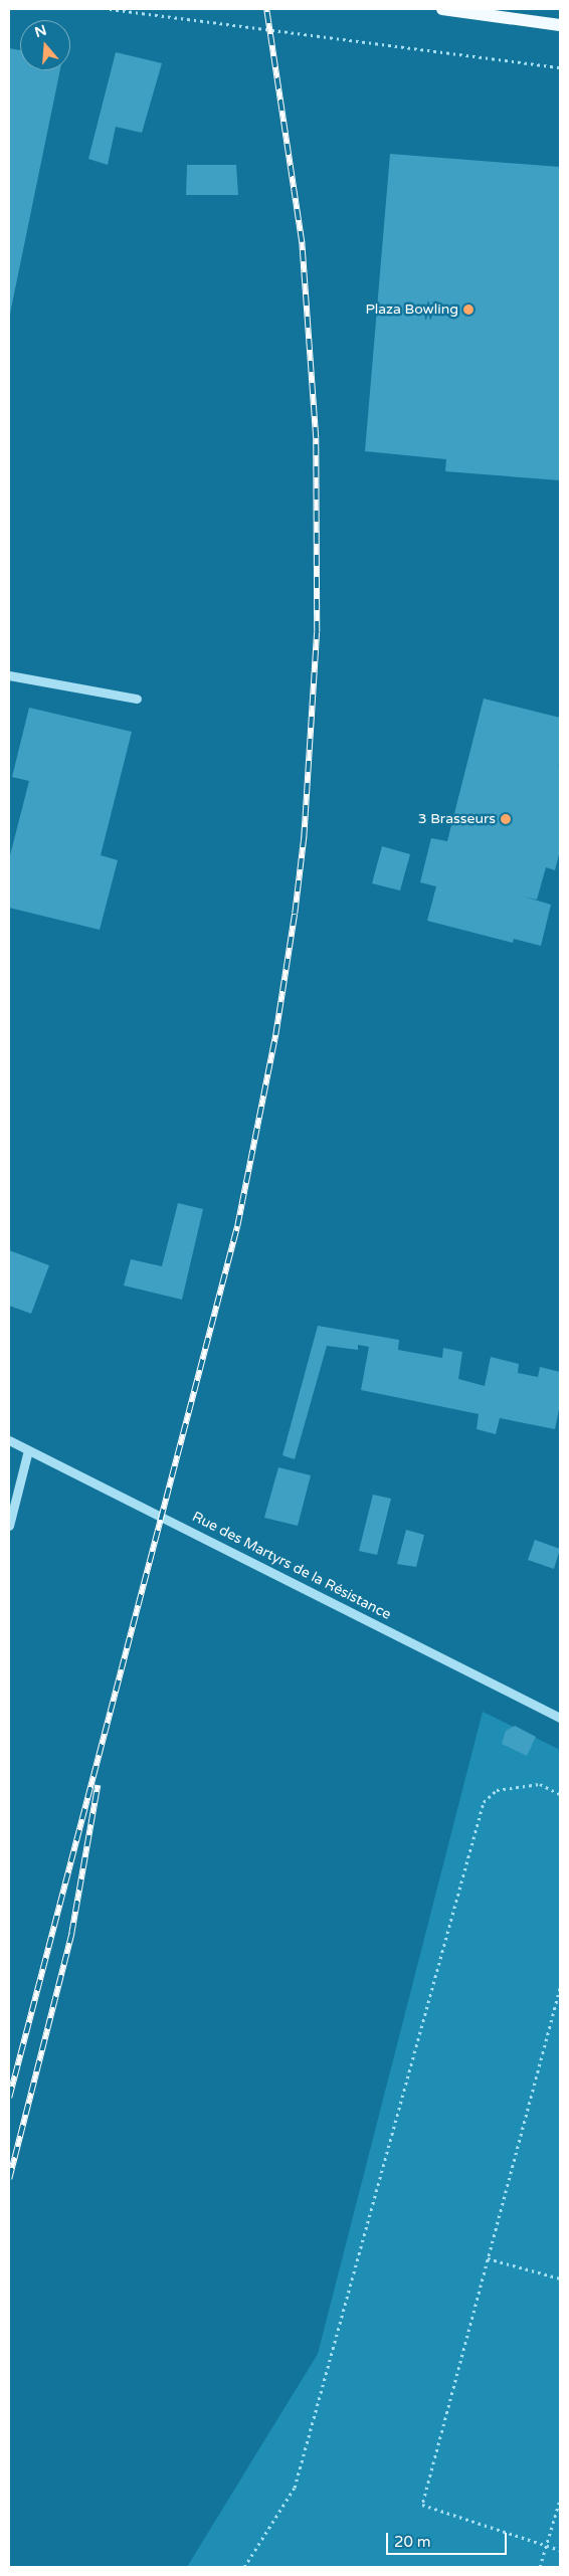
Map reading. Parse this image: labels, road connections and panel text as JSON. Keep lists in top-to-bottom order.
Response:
{
  "streets": {
    "street": ["Rue des Martyrs de la Résistance"]
  },
  "places": ["Plaza Bowling", "3 Brasseurs"],
  "scale_bar": "20 m",
  "north": "top"
}
